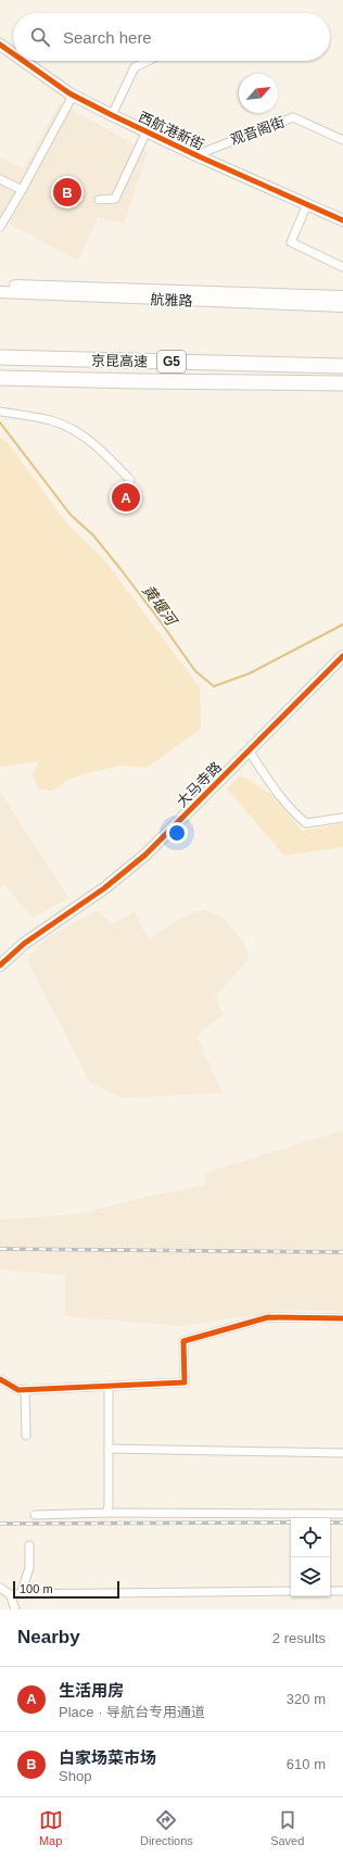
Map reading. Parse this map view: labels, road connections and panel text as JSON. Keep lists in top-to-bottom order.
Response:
{
  "streets": {
    "highway": ["京昆高速", "G5"],
    "street": [
      "西航港新街",
      "观音阁街",
      "航雅路",
      "大马寺路"
    ]
  },
  "crossings": [
    ["西航港新街", "观音阁街"]
  ],
  "water": ["黄堰河"],
  "scale_bar": "100 m",
  "north": "top right",
  "page": {
    "search": "Search here",
    "pins": ["B", "A"],
    "scale": "100 m",
    "heading": ["Nearby", "2 results"],
    "list": [
      {
        "mark": "A",
        "name": "生活用房",
        "note": "Place · 导航台专用通道",
        "value": "320 m"
      },
      {
        "mark": "B",
        "name": "白家场菜市场",
        "note": "Shop",
        "value": "610 m"
      }
    ],
    "nav": ["Map", "Directions", "Saved"]
  }
}
